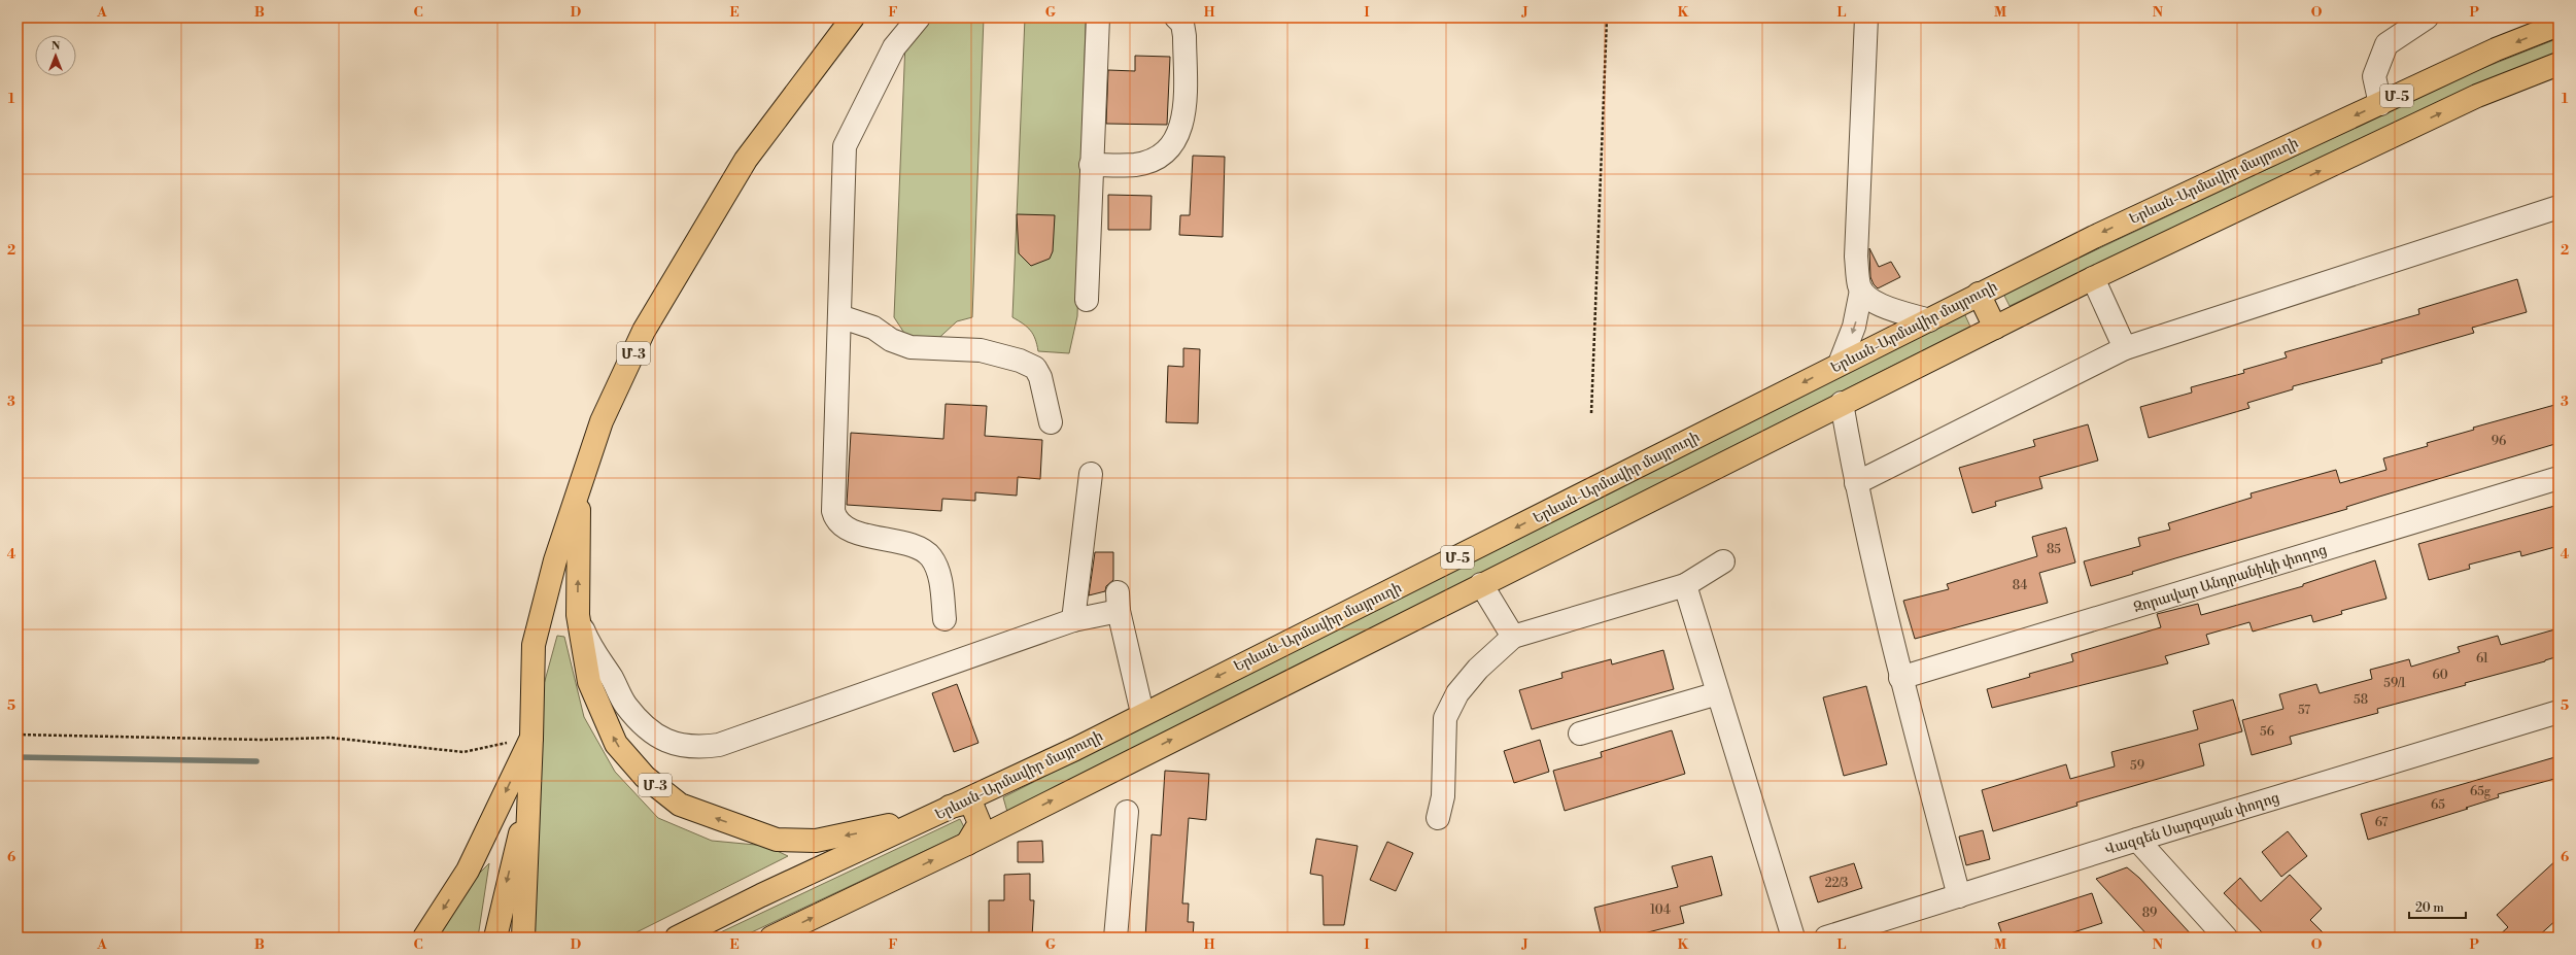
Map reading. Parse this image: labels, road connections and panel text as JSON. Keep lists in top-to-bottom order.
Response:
{
  "streets": {
    "main road": ["Մ-5", "Երևան-Արմավիր մայրուղի", "Մ-3"],
    "street": ["Զորավար Անդրանիկի փողոց", "Վազգեն Սարգսյան փողոց"]
  },
  "crossings": [
    ["Երևան-Արմավիր մայրուղի", "Մ-3"]
  ],
  "house_numbers": [
    "96",
    "85",
    "84",
    "61",
    "60",
    "59/1",
    "58",
    "57",
    "56",
    "59",
    "65g",
    "65",
    "67",
    "22/3",
    "104",
    "89"
  ],
  "scale_bar": "20 m",
  "north": "top",
  "grid": {
    "columns": [
      "A",
      "B",
      "C",
      "D",
      "E",
      "F",
      "G",
      "H",
      "I",
      "J",
      "K",
      "L",
      "M",
      "N",
      "O",
      "P"
    ],
    "rows": [
      "1",
      "2",
      "3",
      "4",
      "5",
      "6"
    ]
  }
}
